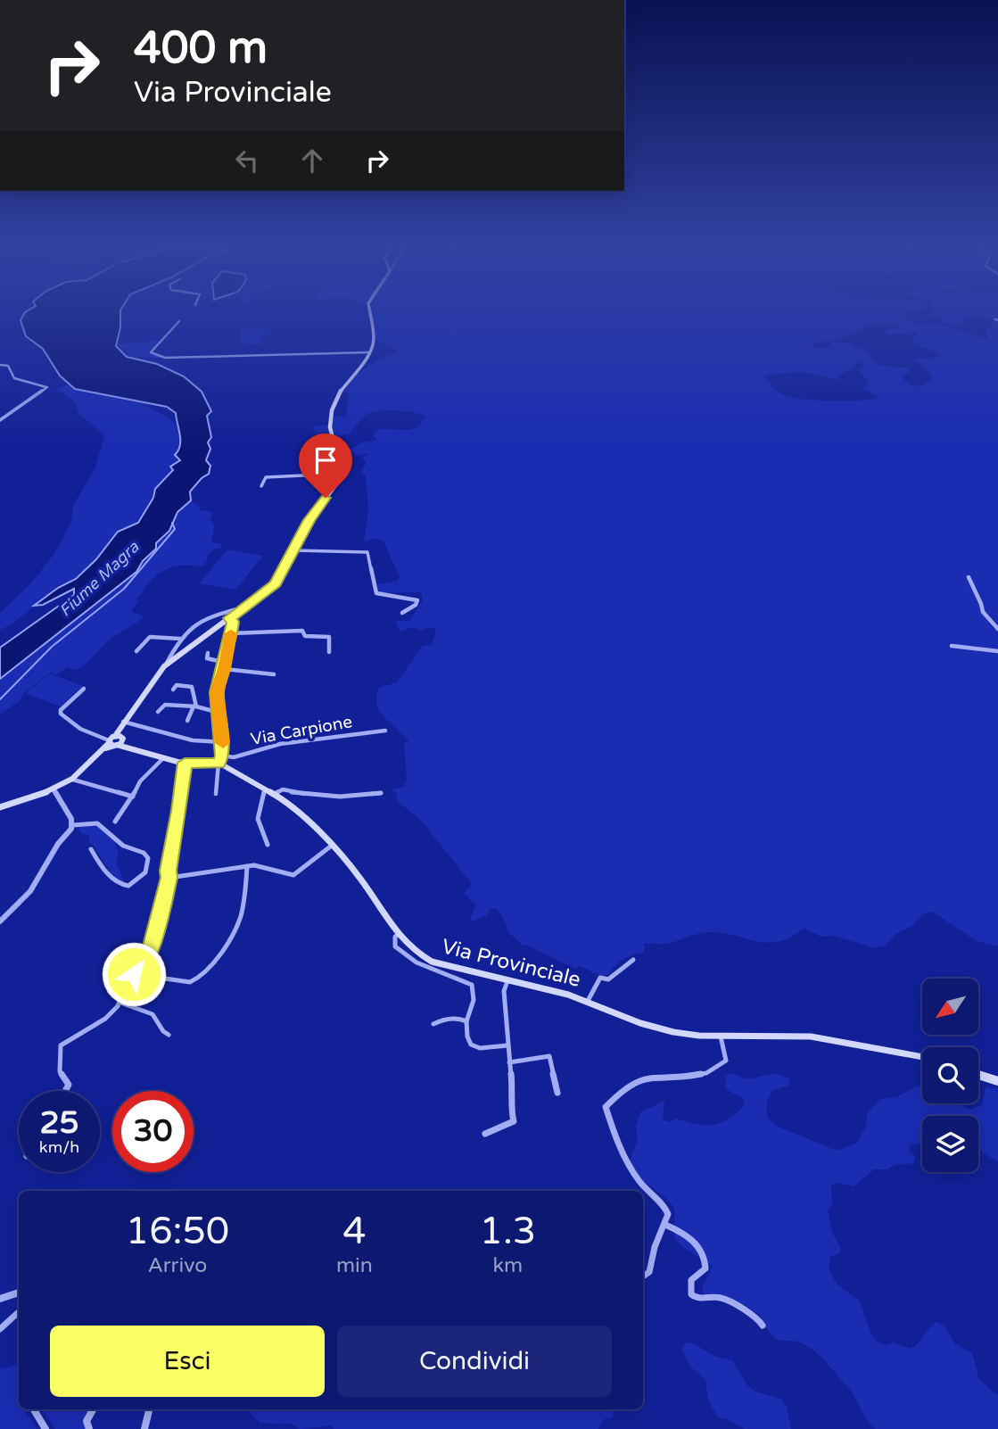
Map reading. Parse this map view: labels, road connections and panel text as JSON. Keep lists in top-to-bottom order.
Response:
{
  "streets": {
    "main road": ["Via Provinciale"],
    "street": ["Via Carpione"]
  },
  "water": ["Fiume Magra"],
  "north": "bottom left",
  "page": {
    "turn": ["400 m", "Via Provinciale"],
    "speed": "25 km/h",
    "limit": "30",
    "eta": [
      "16:50",
      "Arrivo",
      "4",
      "min",
      "1.3",
      "km"
    ],
    "buttons": ["Esci", "Condividi"]
  }
}
